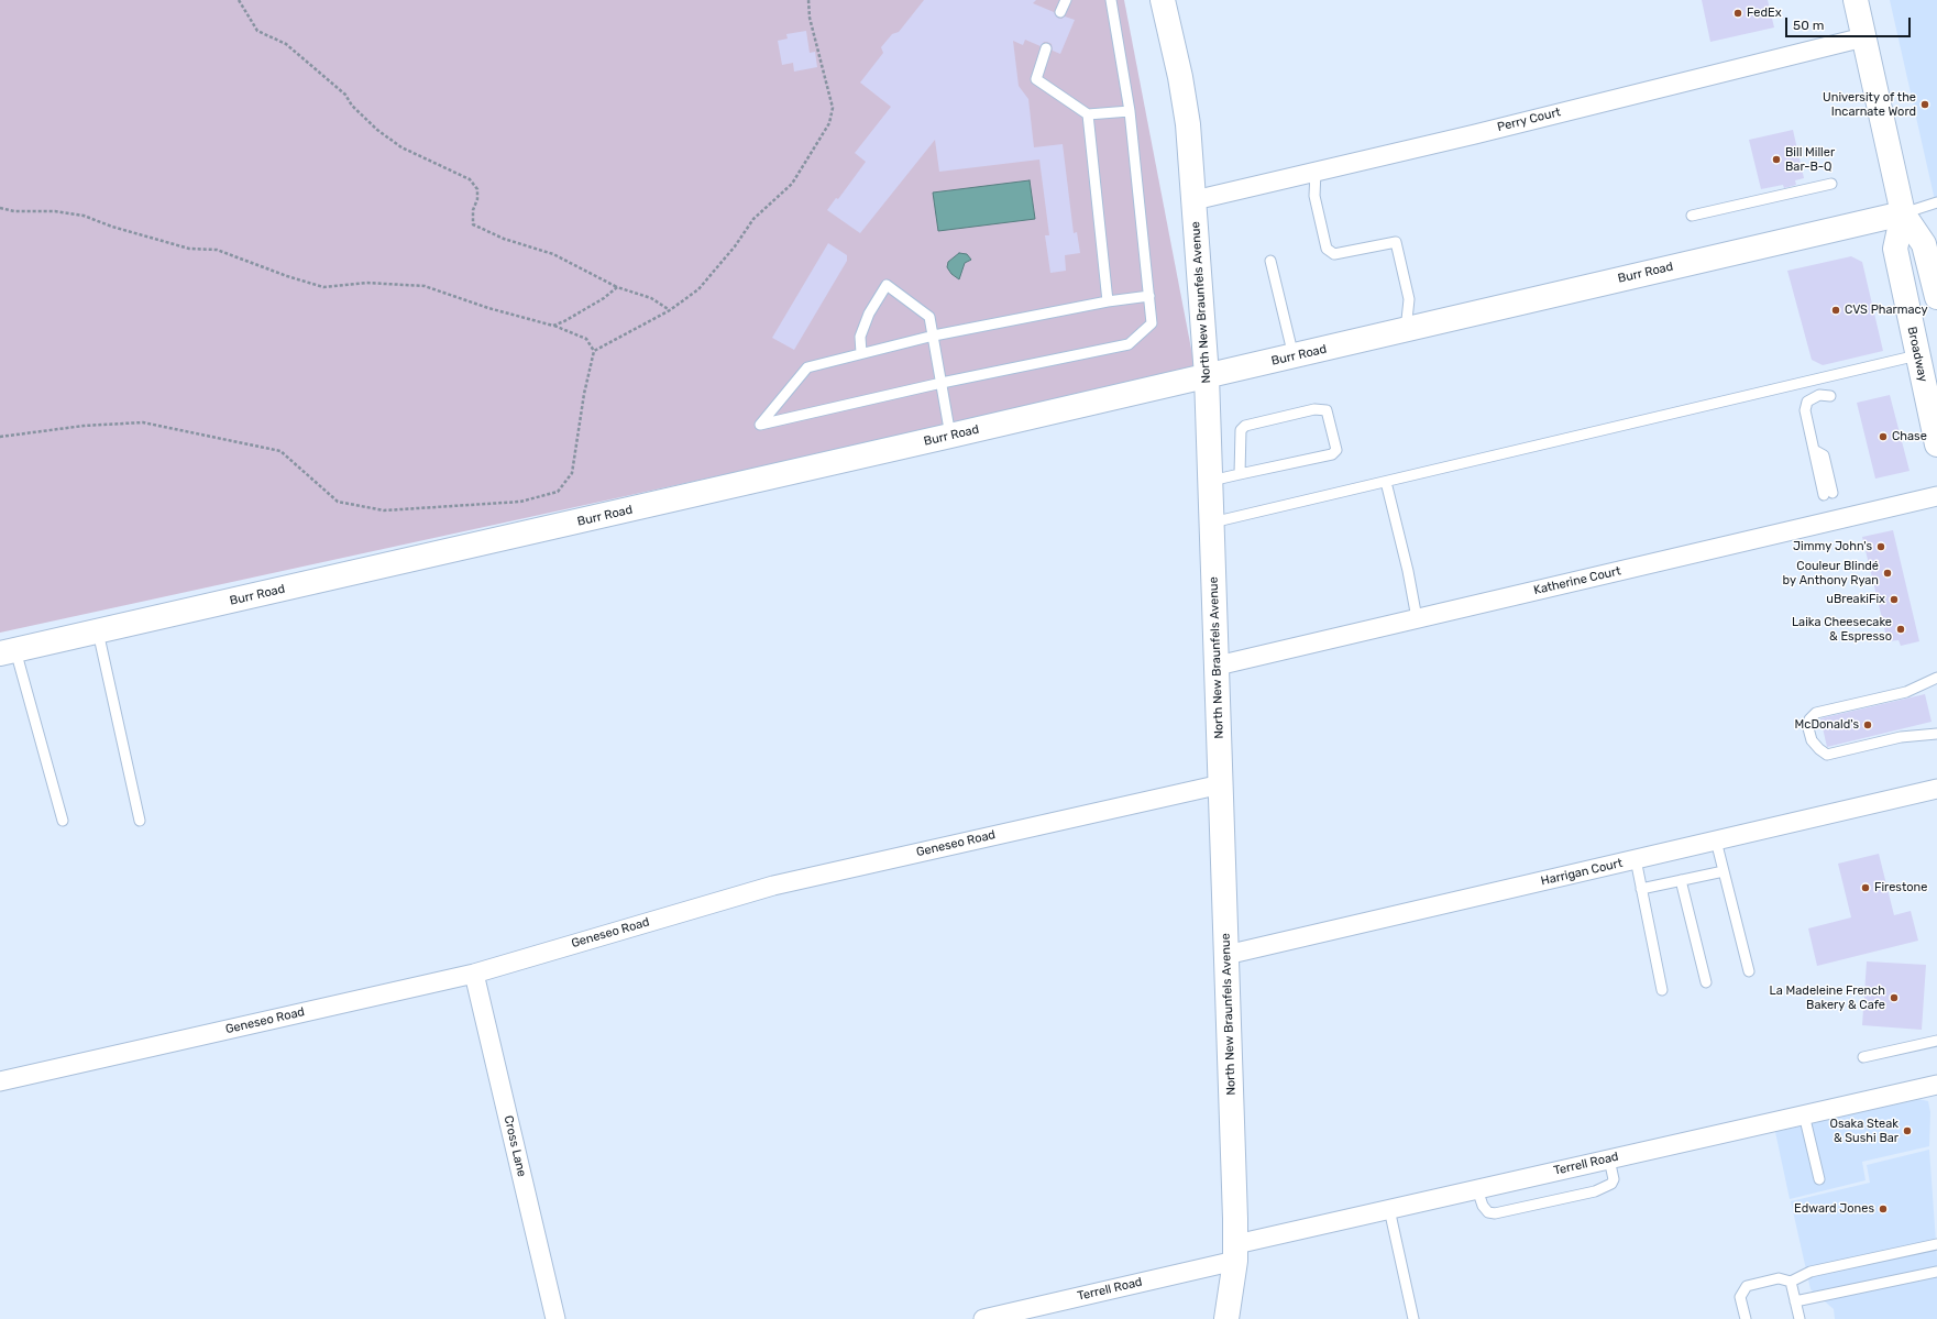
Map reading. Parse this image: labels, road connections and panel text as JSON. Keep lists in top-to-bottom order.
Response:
{
  "streets": {
    "street": [
      "Perry Court",
      "Burr Road",
      "North New Braunfels Avenue",
      "Broadway",
      "Katherine Court",
      "Geneseo Road",
      "Harrigan Court",
      "Cross Lane",
      "Terrell Road"
    ]
  },
  "crossings": [
    ["Perry Court", "North New Braunfels Avenue"],
    ["Perry Court", "Broadway"],
    ["Burr Road", "North New Braunfels Avenue"],
    ["Burr Road", "Broadway"],
    ["North New Braunfels Avenue", "Katherine Court"],
    ["North New Braunfels Avenue", "Geneseo Road"],
    ["North New Braunfels Avenue", "Harrigan Court"],
    ["North New Braunfels Avenue", "Terrell Road"],
    ["Geneseo Road", "Cross Lane"]
  ],
  "places": [
    "FedEx",
    "University of the Incarnate Word",
    "Bill Miller Bar-B-Q",
    "CVS Pharmacy",
    "Chase",
    "Jimmy John's",
    "Couleur Blindé by Anthony Ryan",
    "uBreakiFix",
    "Laika Cheesecake & Espresso",
    "McDonald's",
    "Firestone",
    "La Madeleine French Bakery & Cafe",
    "Osaka Steak & Sushi Bar",
    "Edward Jones"
  ],
  "scale_bar": "50 m"
}
